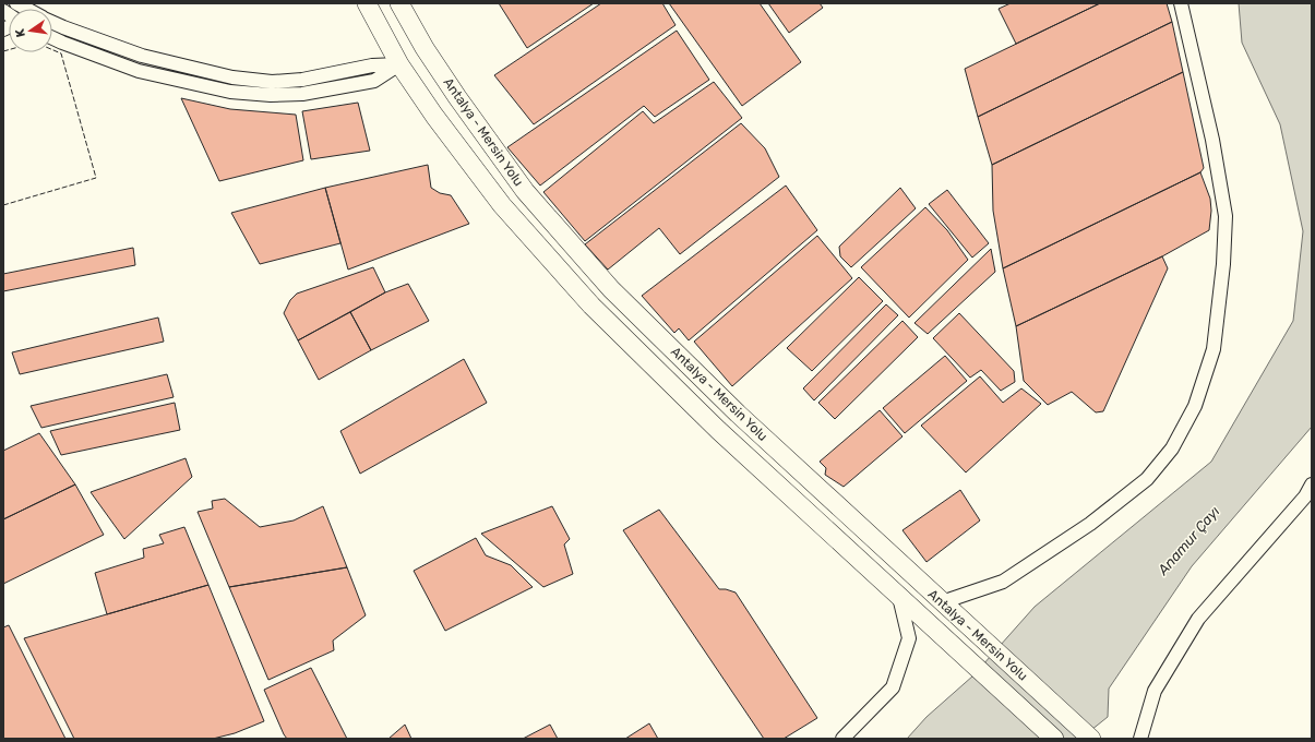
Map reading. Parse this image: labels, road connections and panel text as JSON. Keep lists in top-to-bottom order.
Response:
{
  "streets": {
    "highway": ["Antalya - Mersin Yolu"]
  },
  "water": ["Anamur Çayı"],
  "north": "left"
}
